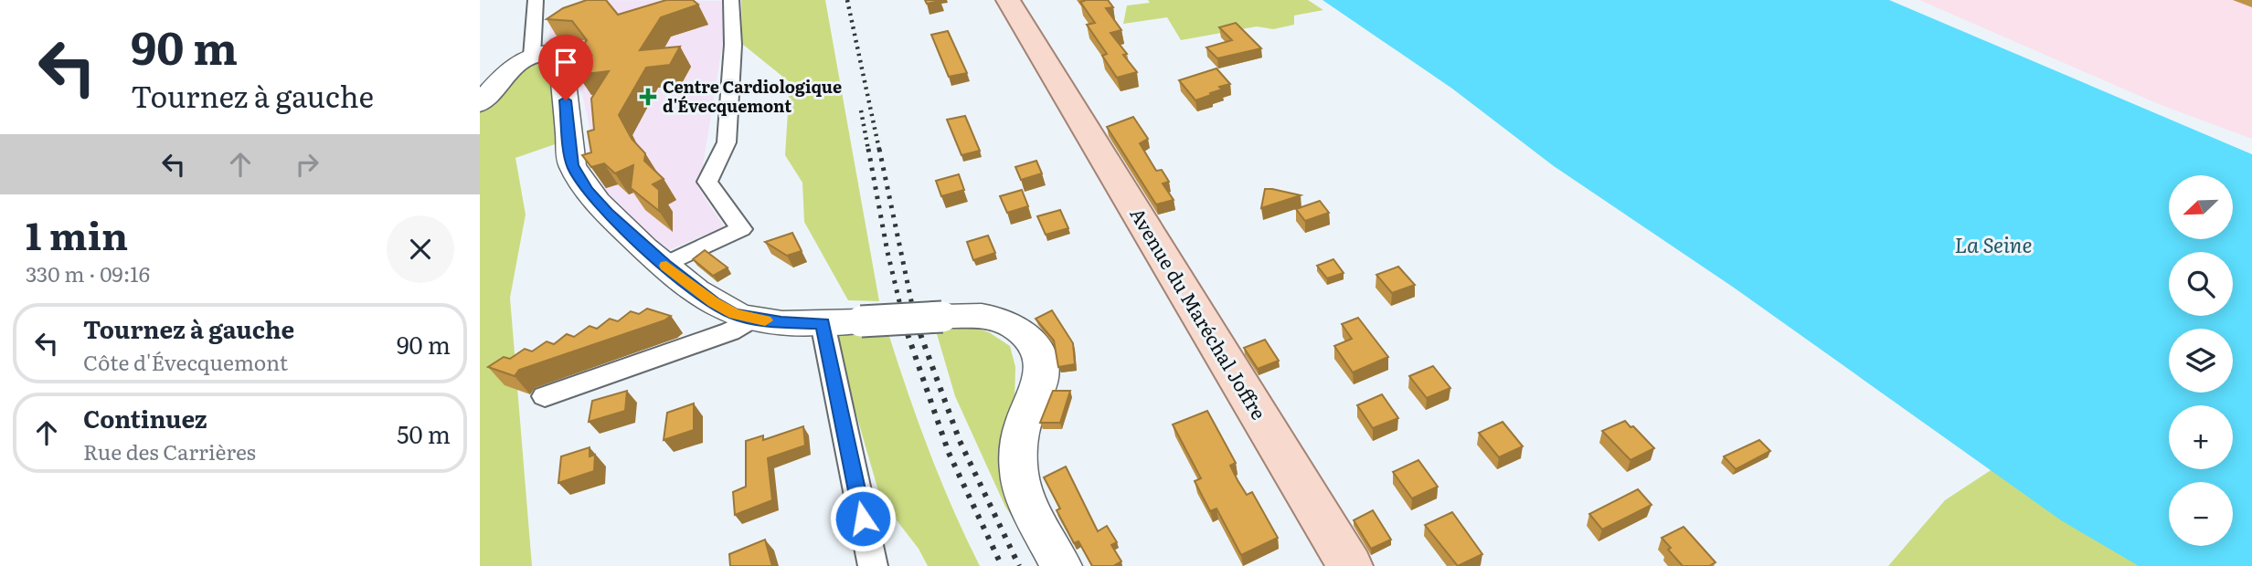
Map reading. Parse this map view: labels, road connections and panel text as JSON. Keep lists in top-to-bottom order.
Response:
{
  "streets": {
    "main road": ["Avenue du Maréchal Joffre"]
  },
  "water": ["La Seine"],
  "places": {
    "health": ["Centre Cardiologique d'Évecquemont"]
  },
  "north": "bottom left",
  "page": {
    "turn": ["90 m", "Tournez à gauche"],
    "map_buttons": ["+", "−"],
    "heading": ["1 min", "330 m · 09:16"],
    "list": [
      {
        "name": "Tournez à gauche",
        "note": "Côte d'Évecquemont",
        "value": "90 m"
      },
      {
        "name": "Continuez",
        "note": "Rue des Carrières",
        "value": "50 m"
      }
    ]
  }
}
